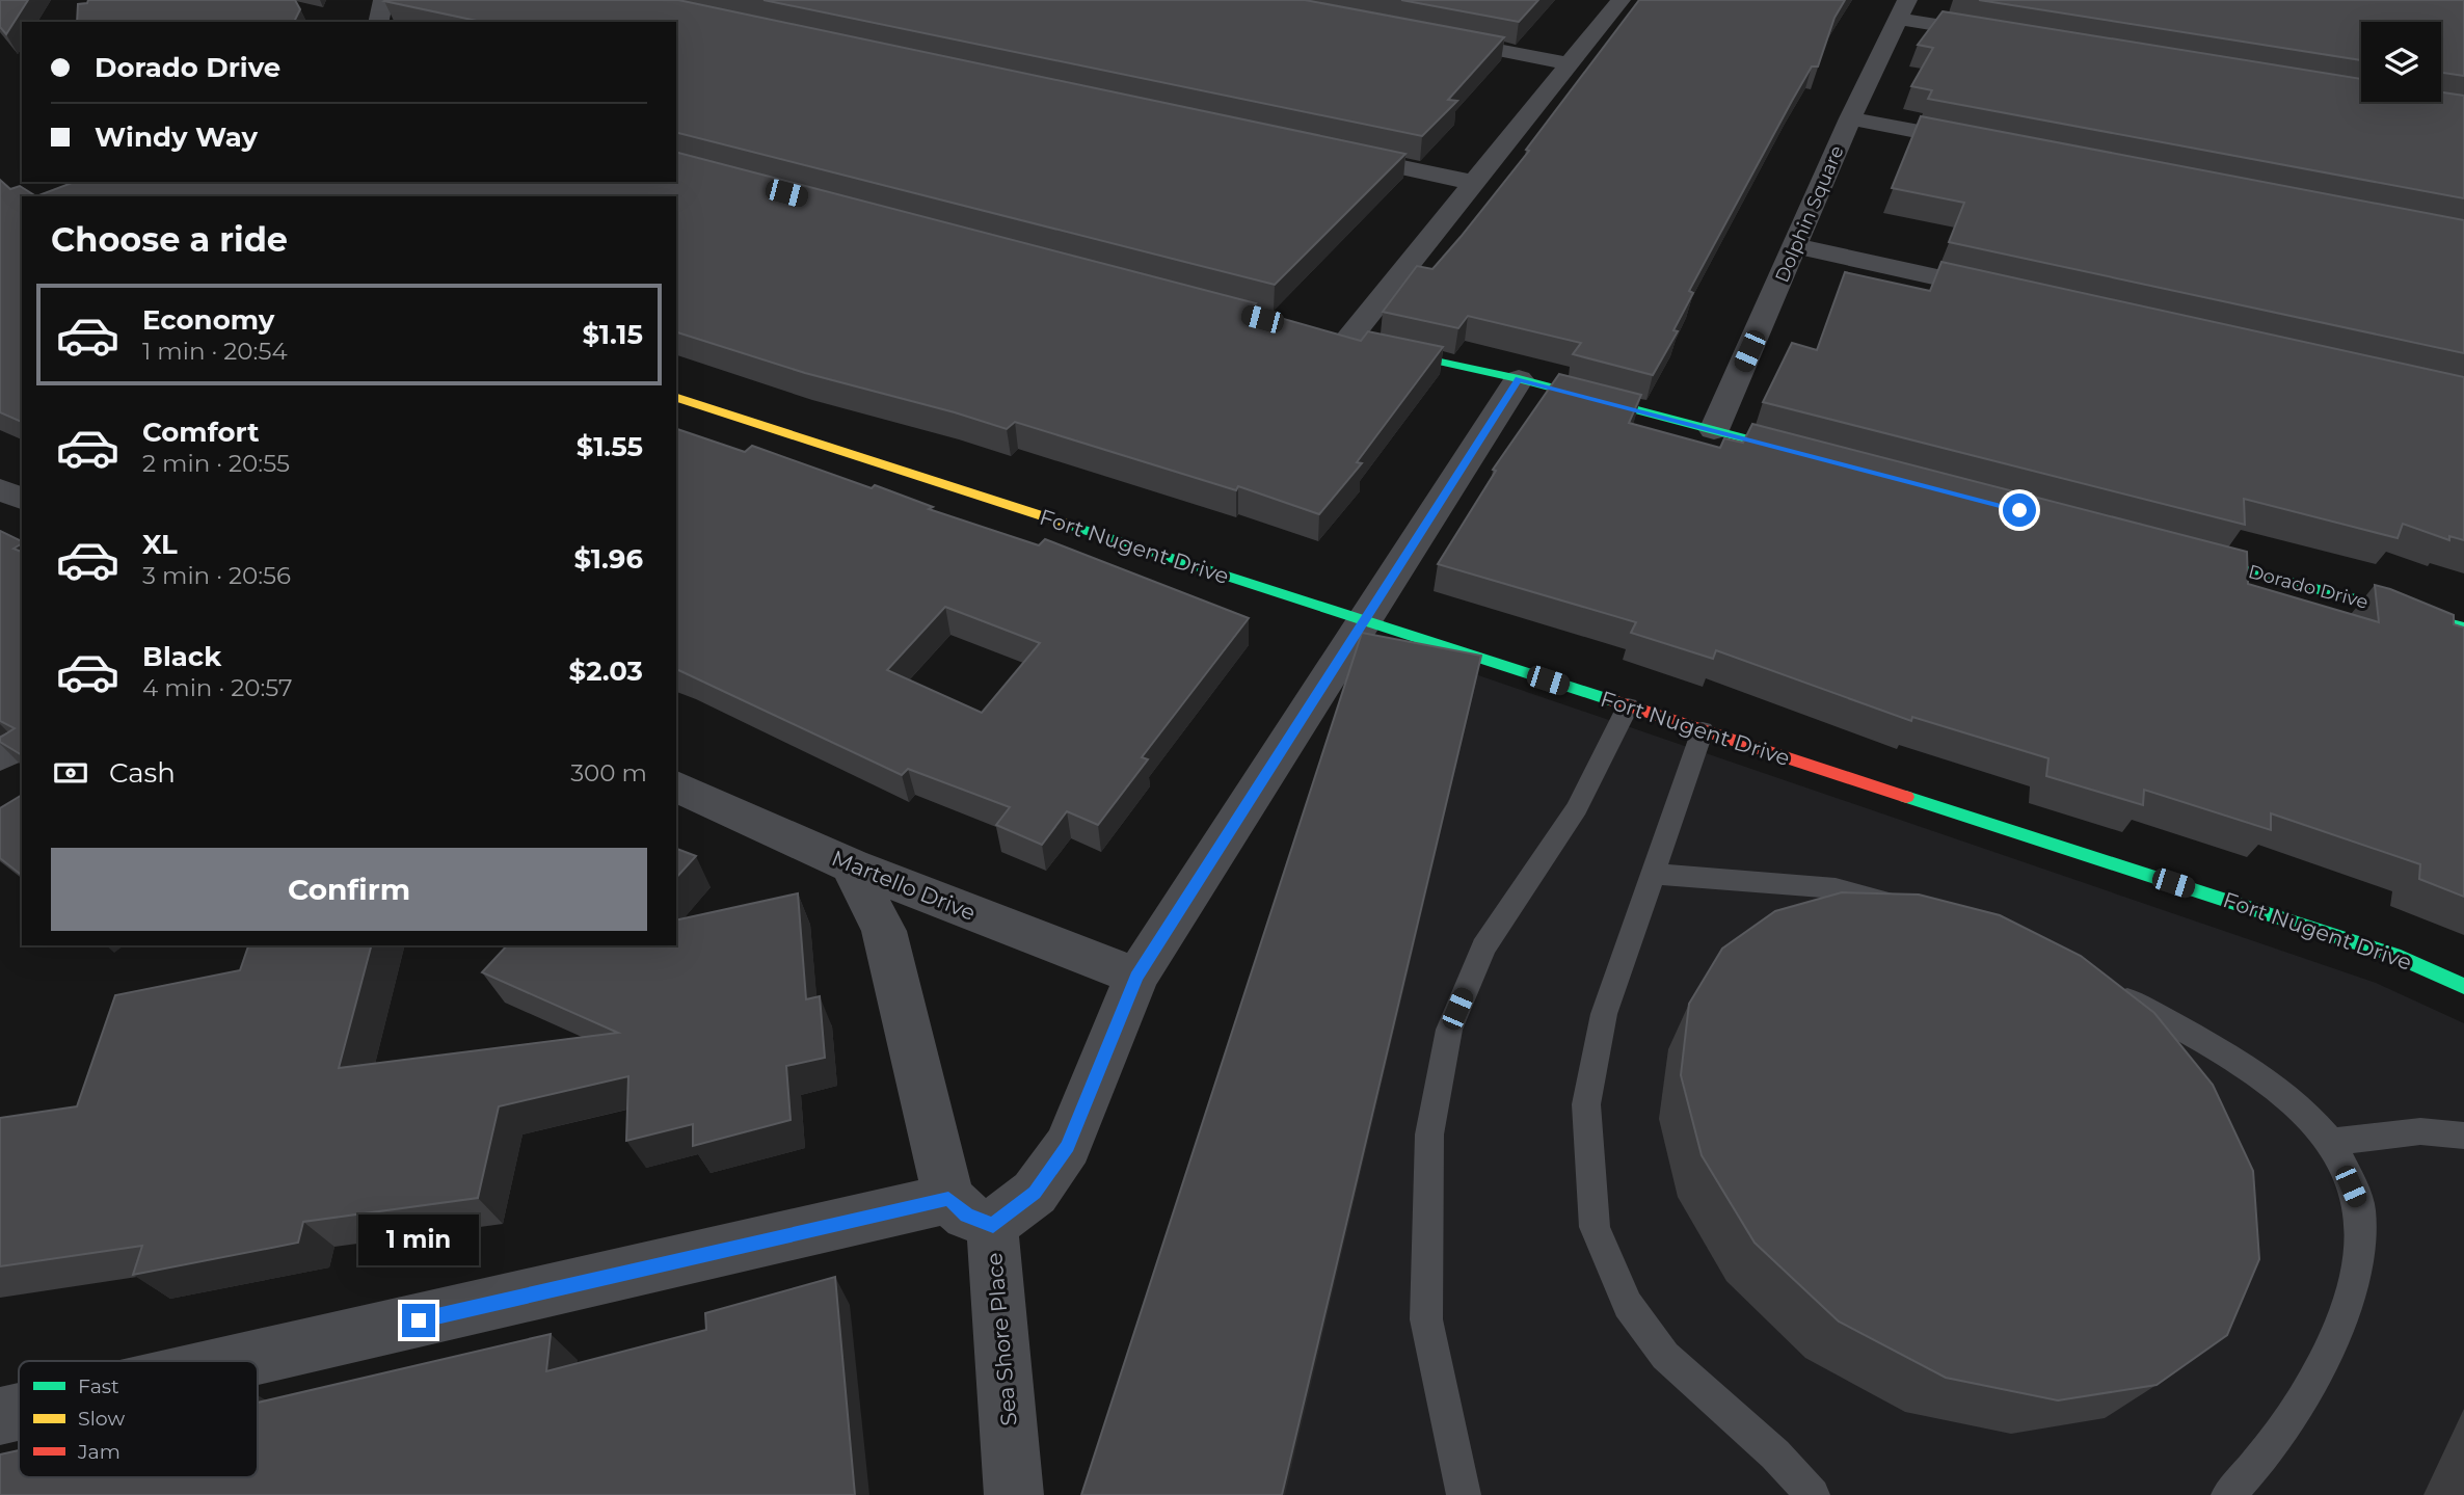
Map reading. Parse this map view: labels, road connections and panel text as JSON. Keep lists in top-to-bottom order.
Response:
{
  "streets": {
    "street": [
      "Dolphin Square",
      "Fort Nugent Drive",
      "Dorado Drive",
      "Martello Drive",
      "Sea Shore Place"
    ]
  },
  "crossings": [
    ["Fort Nugent Drive", "Sea Shore Place"],
    ["Martello Drive", "Sea Shore Place"]
  ],
  "legend": ["Fast", "Slow", "Jam"],
  "page": {
    "banner": ["Dorado Drive", "Windy Way"],
    "heading": "Choose a ride",
    "list": [
      {
        "name": "Economy",
        "note": "1 min · 20:54",
        "value": "$1.15"
      },
      {
        "name": "Comfort",
        "note": "2 min · 20:55",
        "value": "$1.55"
      },
      {
        "name": "XL",
        "note": "3 min · 20:56",
        "value": "$1.96"
      },
      {
        "name": "Black",
        "note": "4 min · 20:57",
        "value": "$2.03"
      }
    ],
    "pay": ["Cash", "300 m"],
    "buttons": "Confirm",
    "bubble": "1 min"
  }
}
